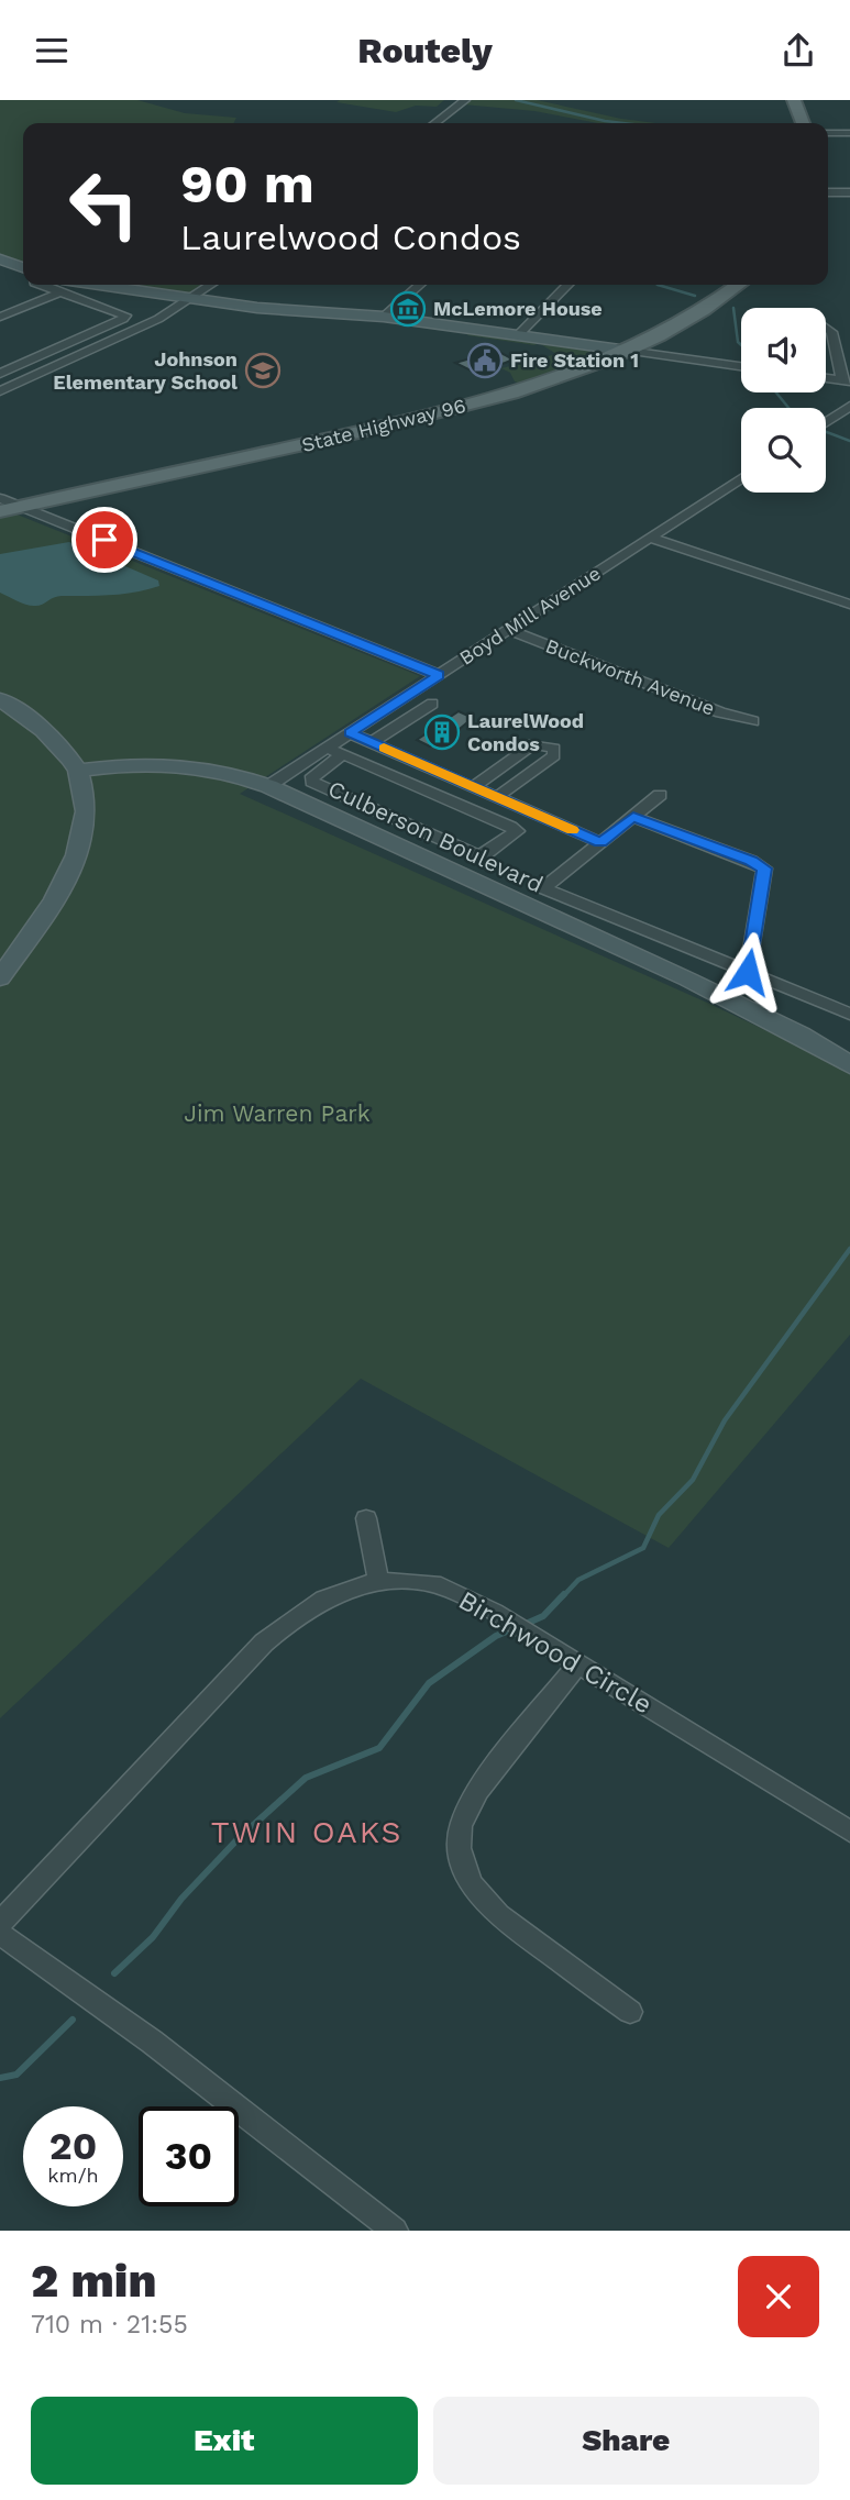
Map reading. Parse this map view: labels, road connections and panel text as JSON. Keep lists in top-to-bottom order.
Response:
{
  "streets": {
    "main road": ["State Highway 96"],
    "street": [
      "Boyd Mill Avenue",
      "Buckworth Avenue",
      "Culberson Boulevard",
      "Birchwood Circle"
    ]
  },
  "crossings": [
    ["Boyd Mill Avenue", "Buckworth Avenue"],
    ["Boyd Mill Avenue", "Culberson Boulevard"]
  ],
  "districts": ["TWIN OAKS"],
  "parks": ["Jim Warren Park"],
  "places": {
    "museum": ["McLemore House"],
    "public building": ["Fire Station 1"],
    "school or university": ["Johnson Elementary School"],
    "building": ["LaurelWood Condos"]
  },
  "page": {
    "header": "Routely",
    "turn": ["90 m", "Laurelwood Condos"],
    "speed": "20 km/h",
    "limit": "30",
    "heading": ["2 min", "710 m · 21:55"],
    "buttons": ["Exit", "Share"]
  }
}
